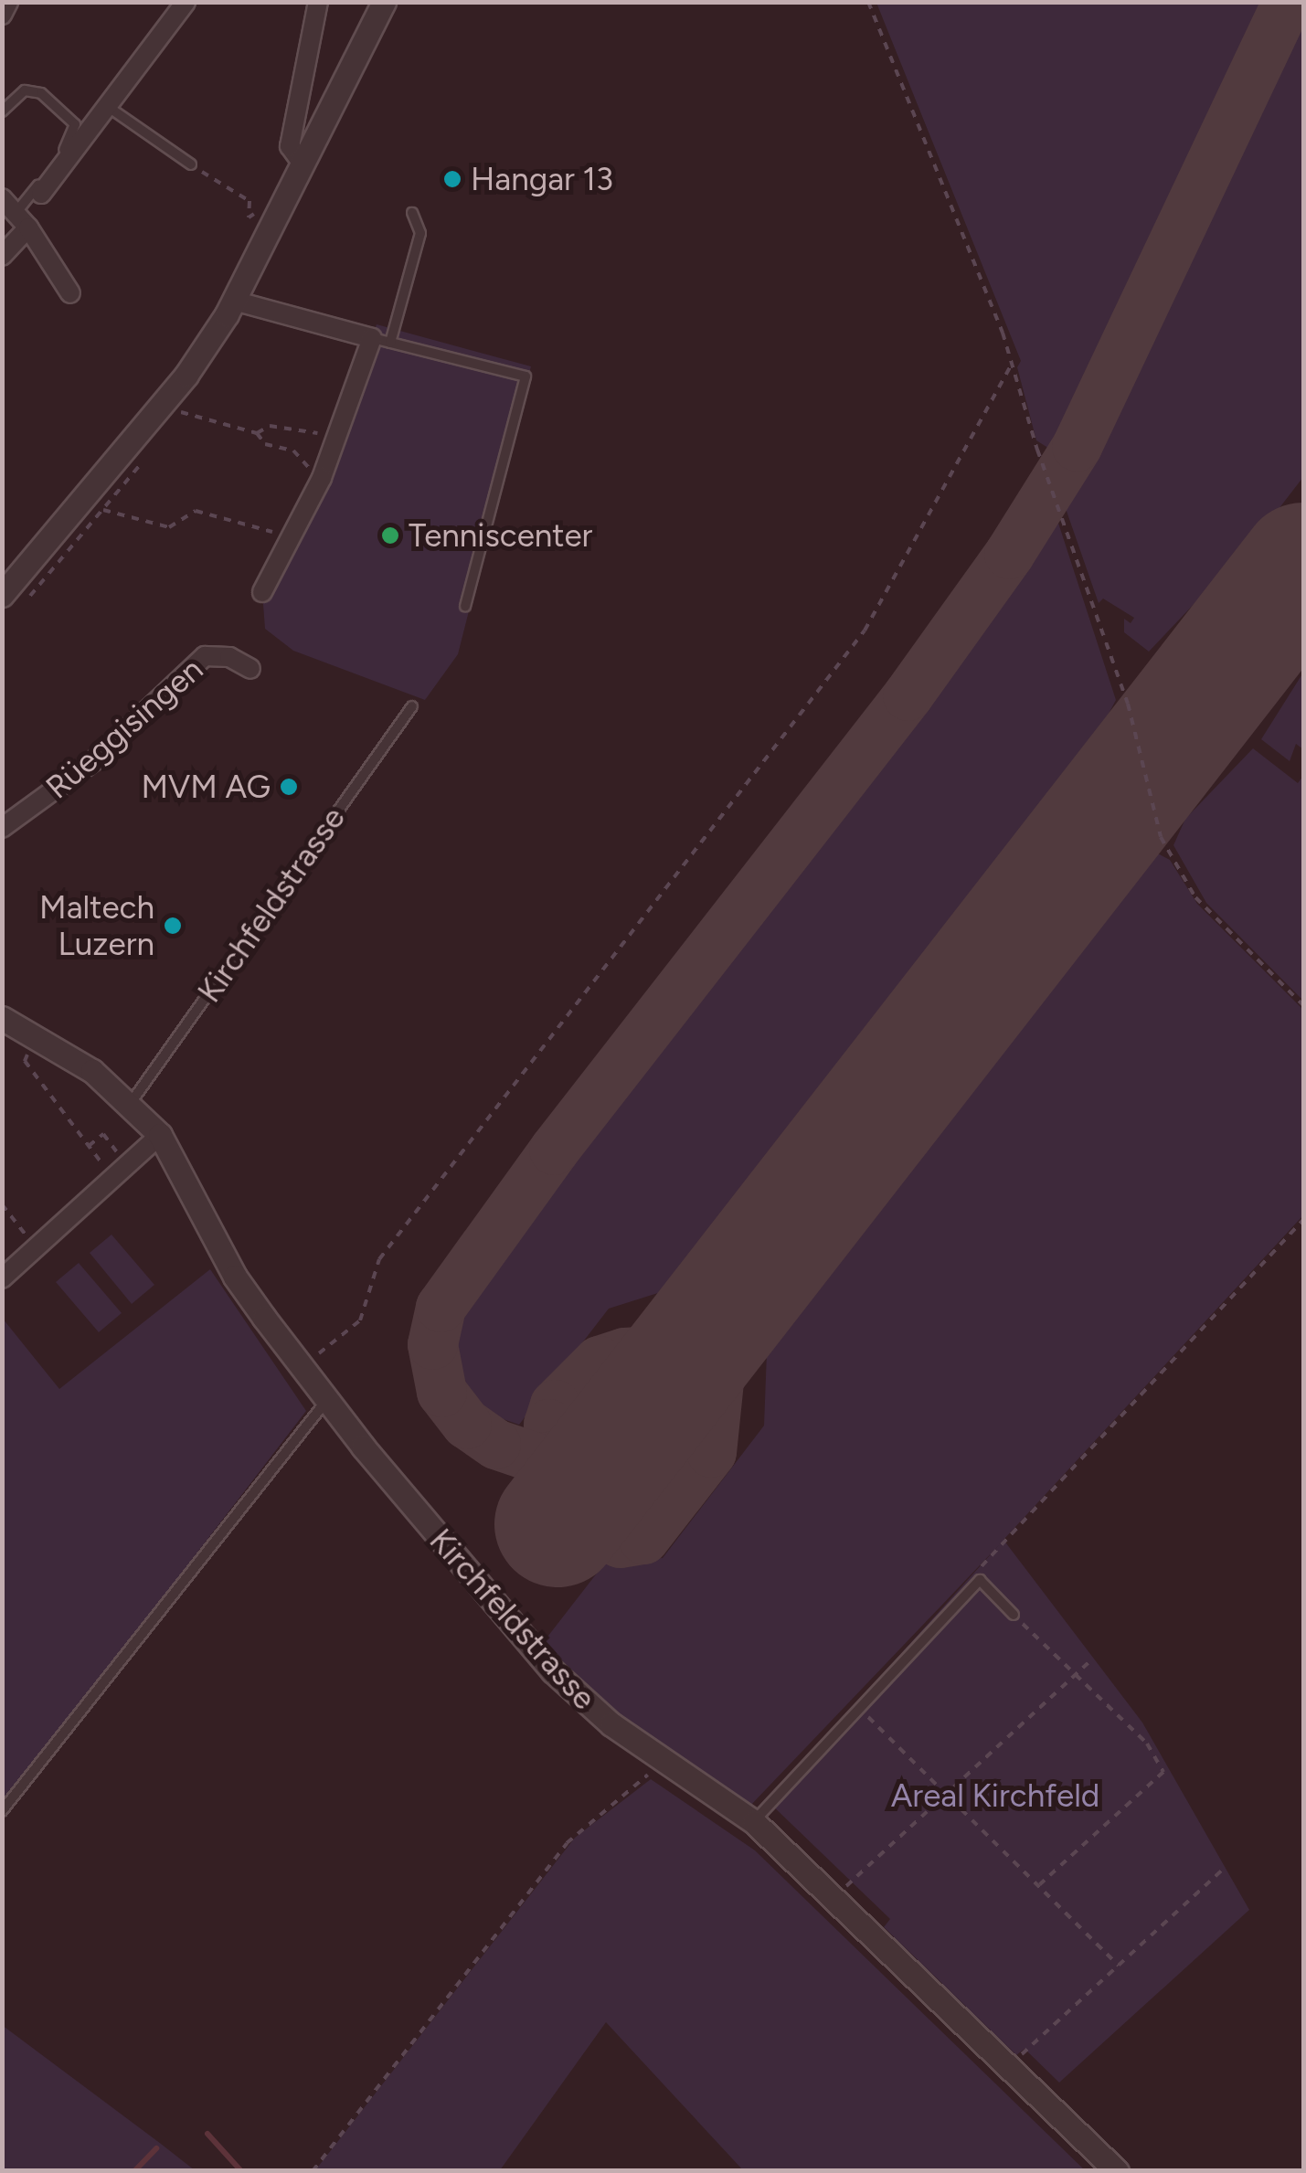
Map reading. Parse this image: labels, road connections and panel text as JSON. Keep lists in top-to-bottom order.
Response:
{
  "streets": {
    "street": ["Rüeggisingen", "Kirchfeldstrasse"]
  },
  "parks": ["Areal Kirchfeld"],
  "places": [
    "Hangar 13",
    "Tenniscenter",
    "MVM AG",
    "Maltech Luzern"
  ]
}
